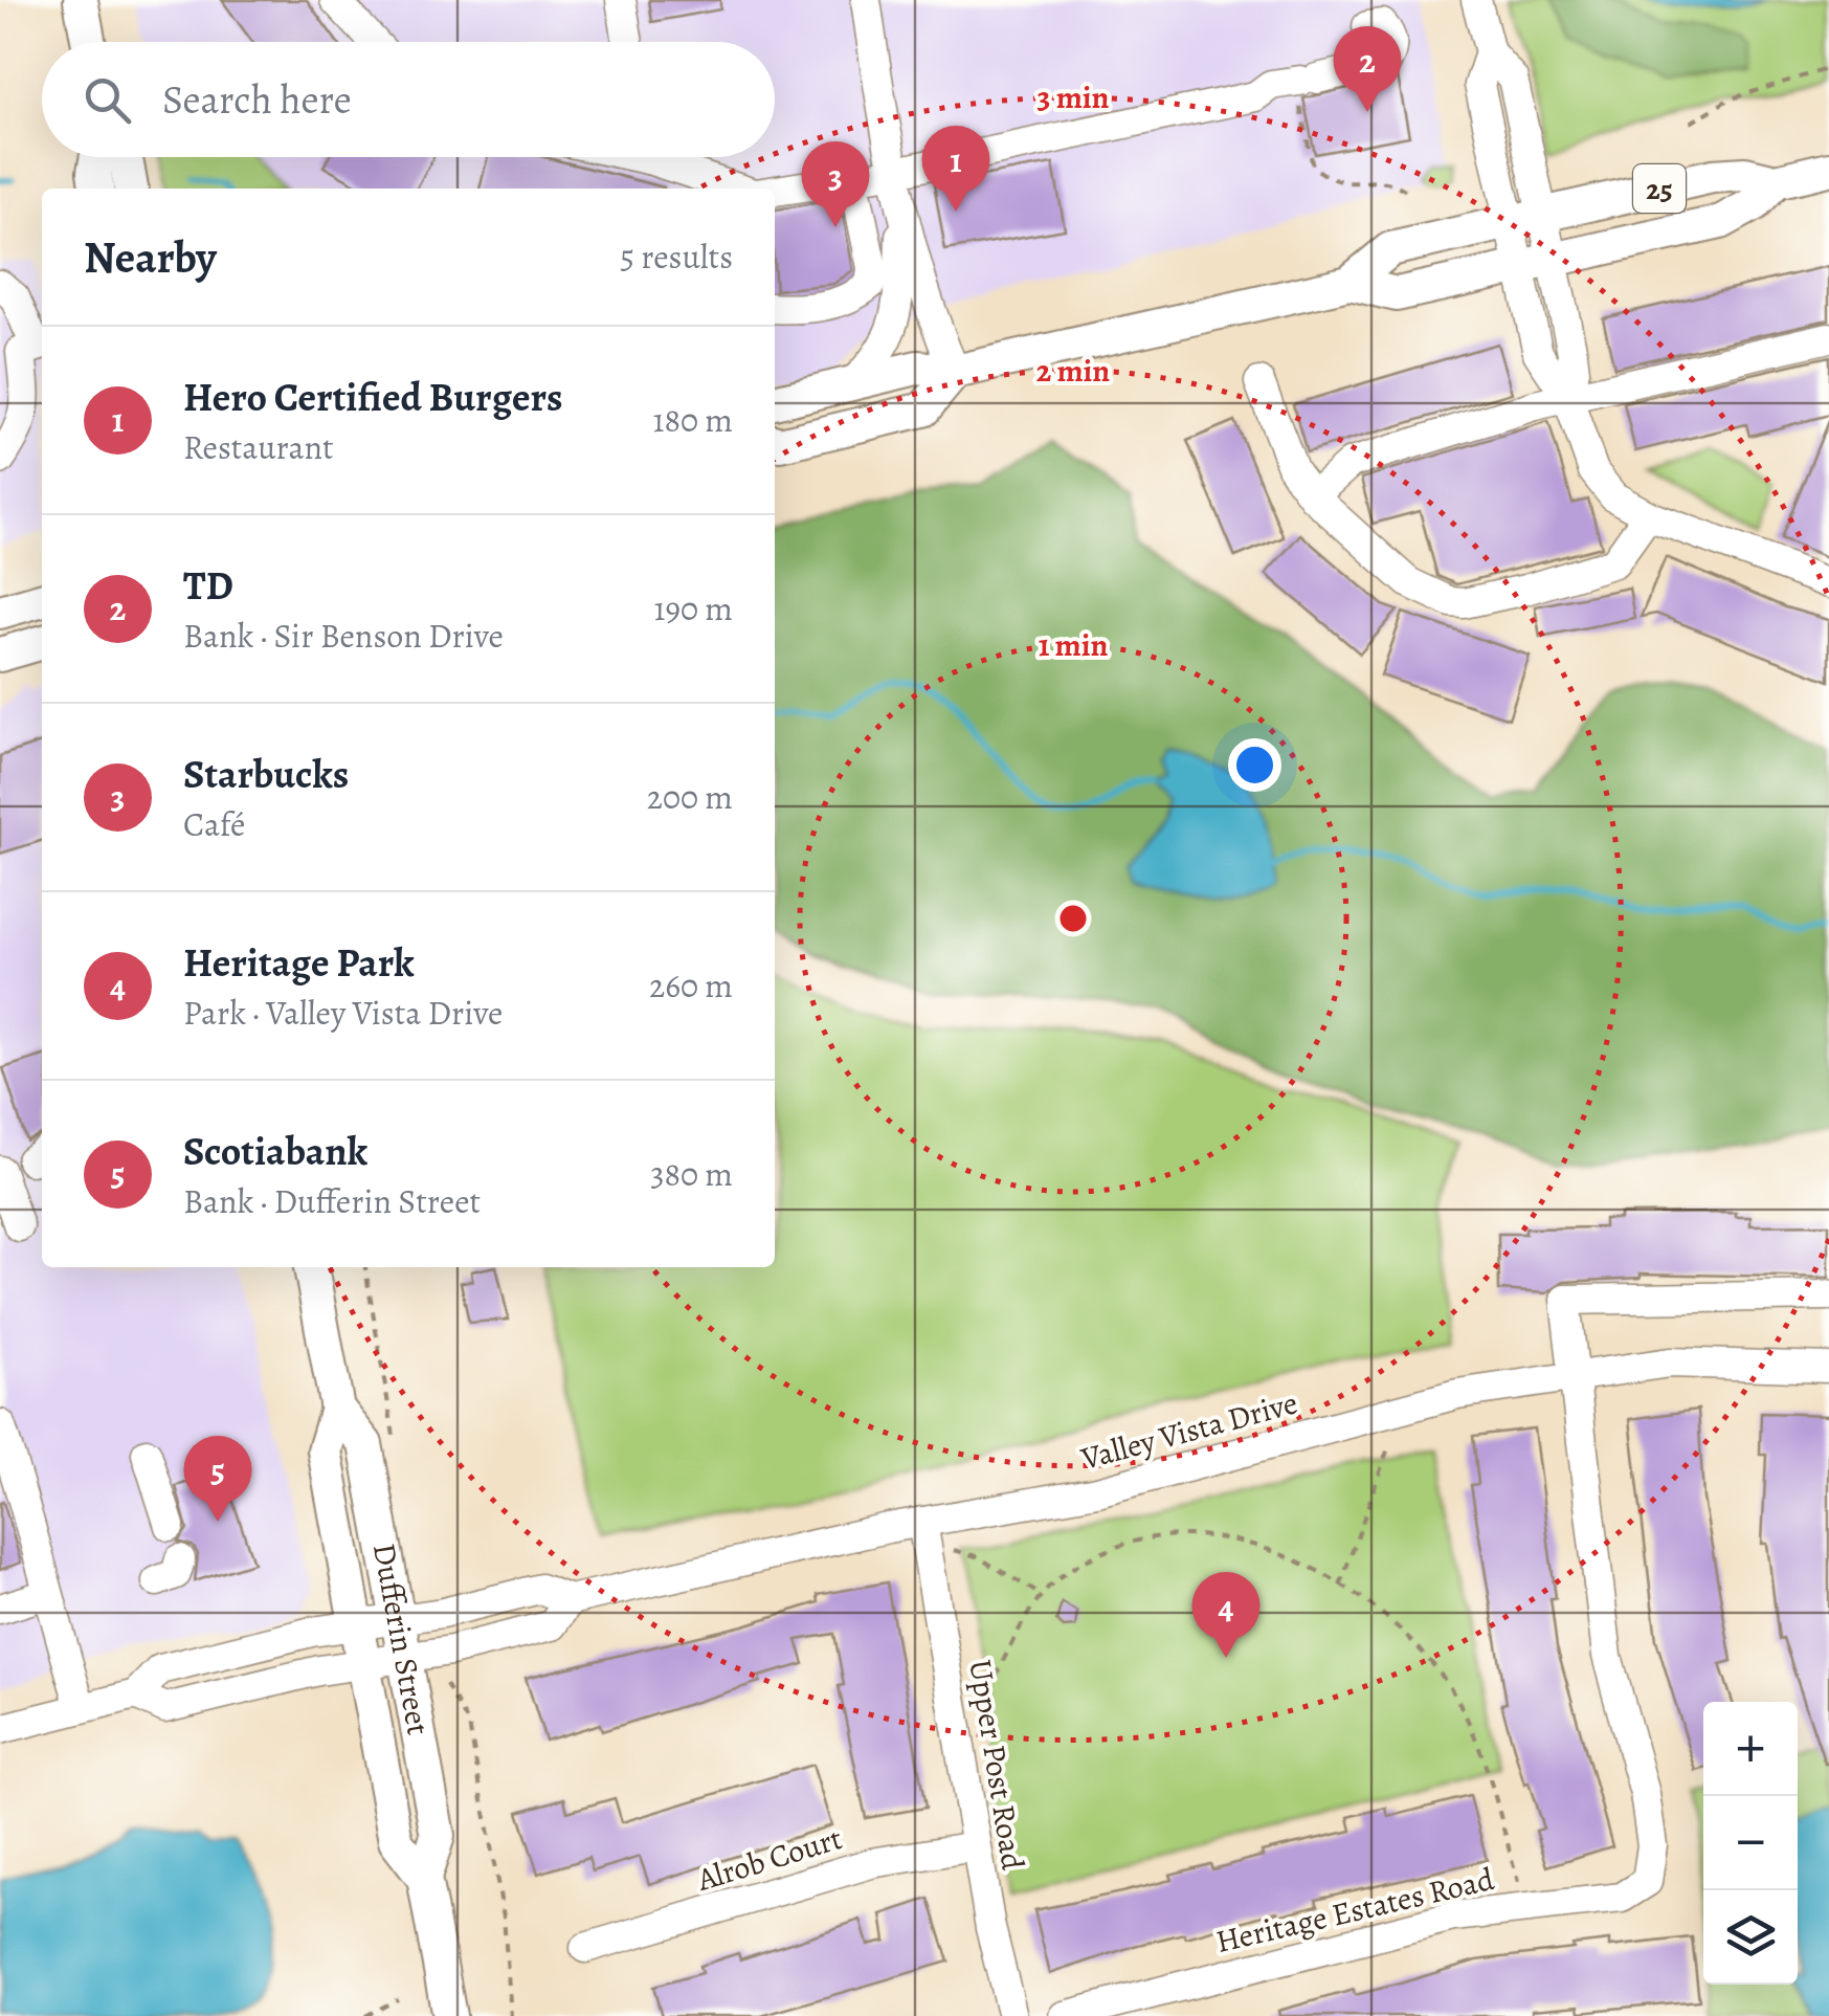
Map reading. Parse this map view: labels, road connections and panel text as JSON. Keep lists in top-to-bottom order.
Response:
{
  "streets": {
    "main road": ["25", "Dufferin Street"],
    "street": [
      "Valley Vista Drive",
      "Upper Post Road",
      "Alrob Court",
      "Heritage Estates Road"
    ]
  },
  "crossings": [
    ["Valley Vista Drive", "Dufferin Street"],
    ["Valley Vista Drive", "Upper Post Road"],
    ["Valley Vista Drive", "Heritage Estates Road"],
    ["Upper Post Road", "Alrob Court"]
  ],
  "page": {
    "pins": [
      "2",
      "1",
      "3",
      "5",
      "4"
    ],
    "search": "Search here",
    "heading": ["Nearby", "5 results"],
    "list": [
      {
        "mark": "1",
        "name": "Hero Certified Burgers",
        "note": "Restaurant",
        "value": "180 m"
      },
      {
        "mark": "2",
        "name": "TD",
        "note": "Bank · Sir Benson Drive",
        "value": "190 m"
      },
      {
        "mark": "3",
        "name": "Starbucks",
        "note": "Café",
        "value": "200 m"
      },
      {
        "mark": "4",
        "name": "Heritage Park",
        "note": "Park · Valley Vista Drive",
        "value": "260 m"
      },
      {
        "mark": "5",
        "name": "Scotiabank",
        "note": "Bank · Dufferin Street",
        "value": "380 m"
      }
    ],
    "map_buttons": ["+", "−"]
  },
  "rings": ["3 min", "2 min", "1 min"]
}
